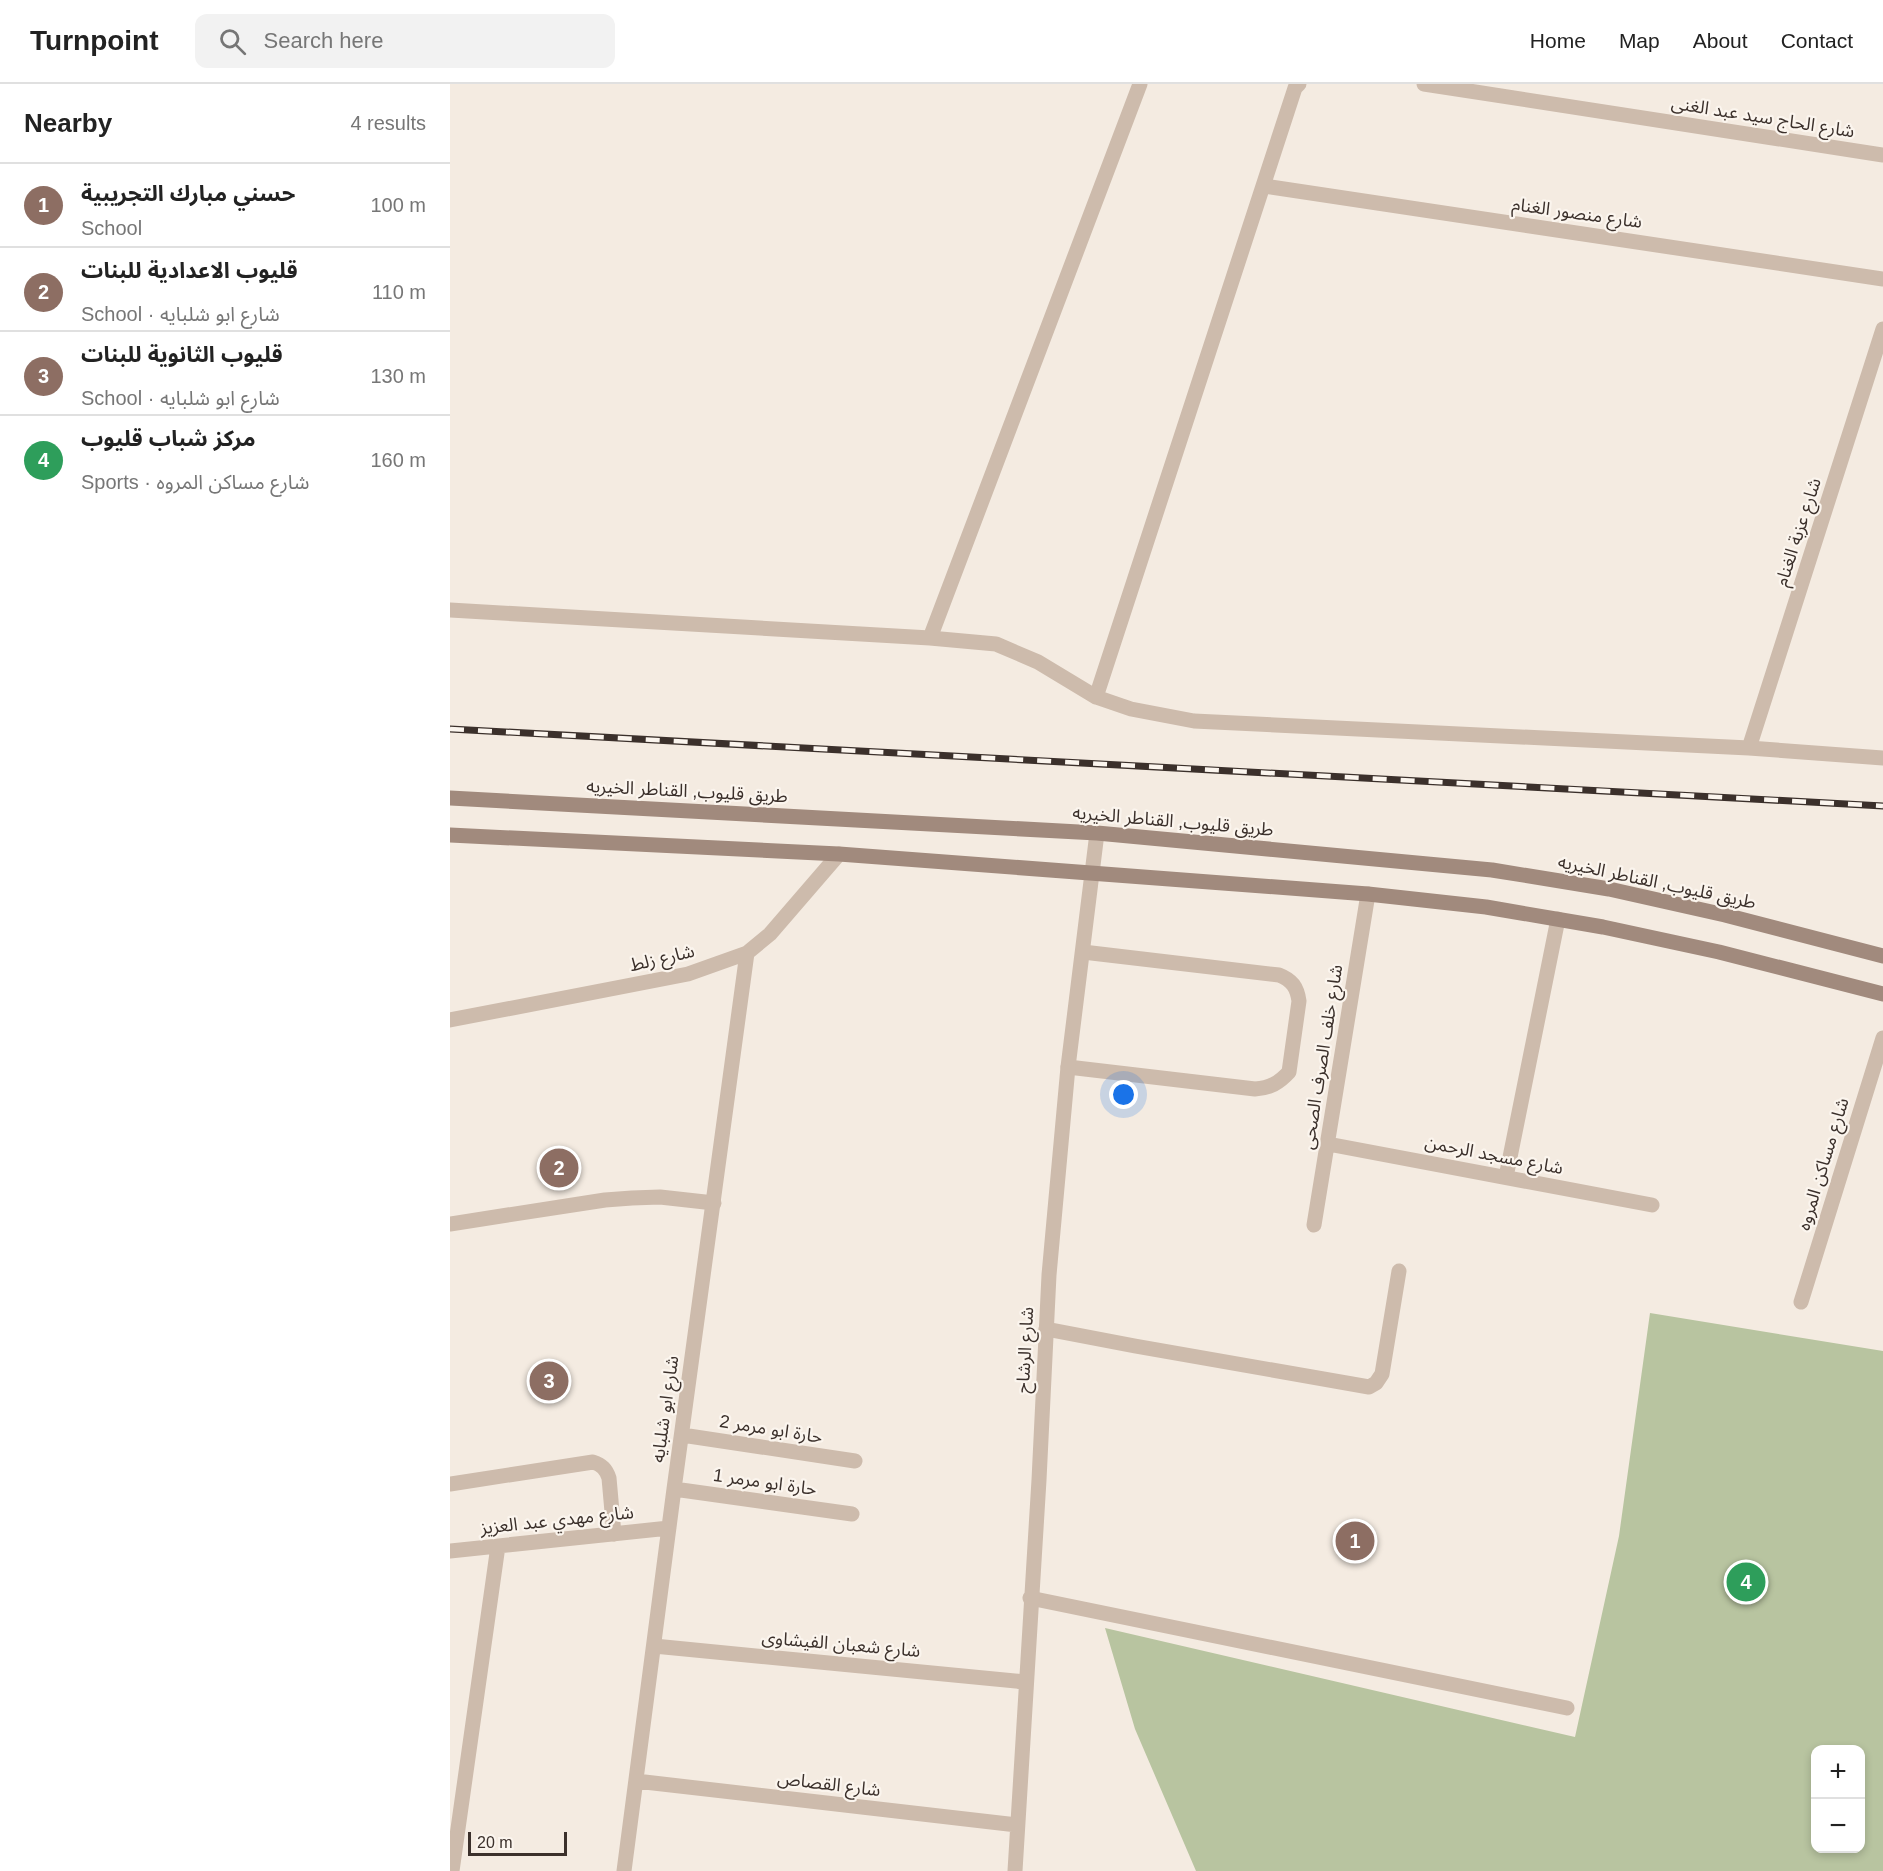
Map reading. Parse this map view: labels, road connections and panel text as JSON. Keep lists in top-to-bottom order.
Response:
{
  "streets": {
    "main road": ["طريق قليوب, القناطر الخيريه"],
    "street": [
      "شارع الحاج سيد عبد الغنى",
      "شارع منصور الغنام",
      "شارع عزبة الغنام",
      "شارع زلط",
      "شارع خلف الصرف الصحى",
      "شارع مسجد الرحمن",
      "شارع مساكن المروه",
      "شارع الرشاح",
      "شارع ابو شلبايه",
      "حارة ابو مرمر 2",
      "حارة ابو مرمر 1",
      "شارع مهدي عبد العزيز",
      "شارع شعبان الفيشاوى",
      "شارع القصاص"
    ]
  },
  "crossings": [
    ["طريق قليوب, القناطر الخيريه", "شارع الرشاح"],
    ["شارع زلط", "شارع ابو شلبايه"],
    ["شارع خلف الصرف الصحى", "شارع مسجد الرحمن"],
    ["شارع الرشاح", "شارع شعبان الفيشاوى"],
    ["شارع الرشاح", "شارع القصاص"],
    ["شارع ابو شلبايه", "حارة ابو مرمر 2"],
    ["شارع ابو شلبايه", "حارة ابو مرمر 1"],
    ["شارع ابو شلبايه", "شارع مهدي عبد العزيز"],
    ["شارع ابو شلبايه", "شارع شعبان الفيشاوى"],
    ["شارع ابو شلبايه", "شارع القصاص"]
  ],
  "scale_bar": "20 m",
  "page": {
    "header": "Turnpoint",
    "search": "Search here",
    "nav": [
      "Home",
      "Map",
      "About",
      "Contact"
    ],
    "heading": ["Nearby", "4 results"],
    "list": [
      {
        "mark": "1",
        "name": "حسني مبارك التجريبية",
        "note": "School",
        "value": "100 m"
      },
      {
        "mark": "2",
        "name": "قليوب الاعدادية للبنات",
        "note": "School · شارع ابو شلبايه",
        "value": "110 m"
      },
      {
        "mark": "3",
        "name": "قليوب الثانوية للبنات",
        "note": "School · شارع ابو شلبايه",
        "value": "130 m"
      },
      {
        "mark": "4",
        "name": "مركز شباب قليوب",
        "note": "Sports · شارع مساكن المروه",
        "value": "160 m"
      }
    ],
    "pins": [
      "2",
      "3",
      "1",
      "4"
    ],
    "map_buttons": ["+", "−"],
    "scale": "20 m"
  }
}
